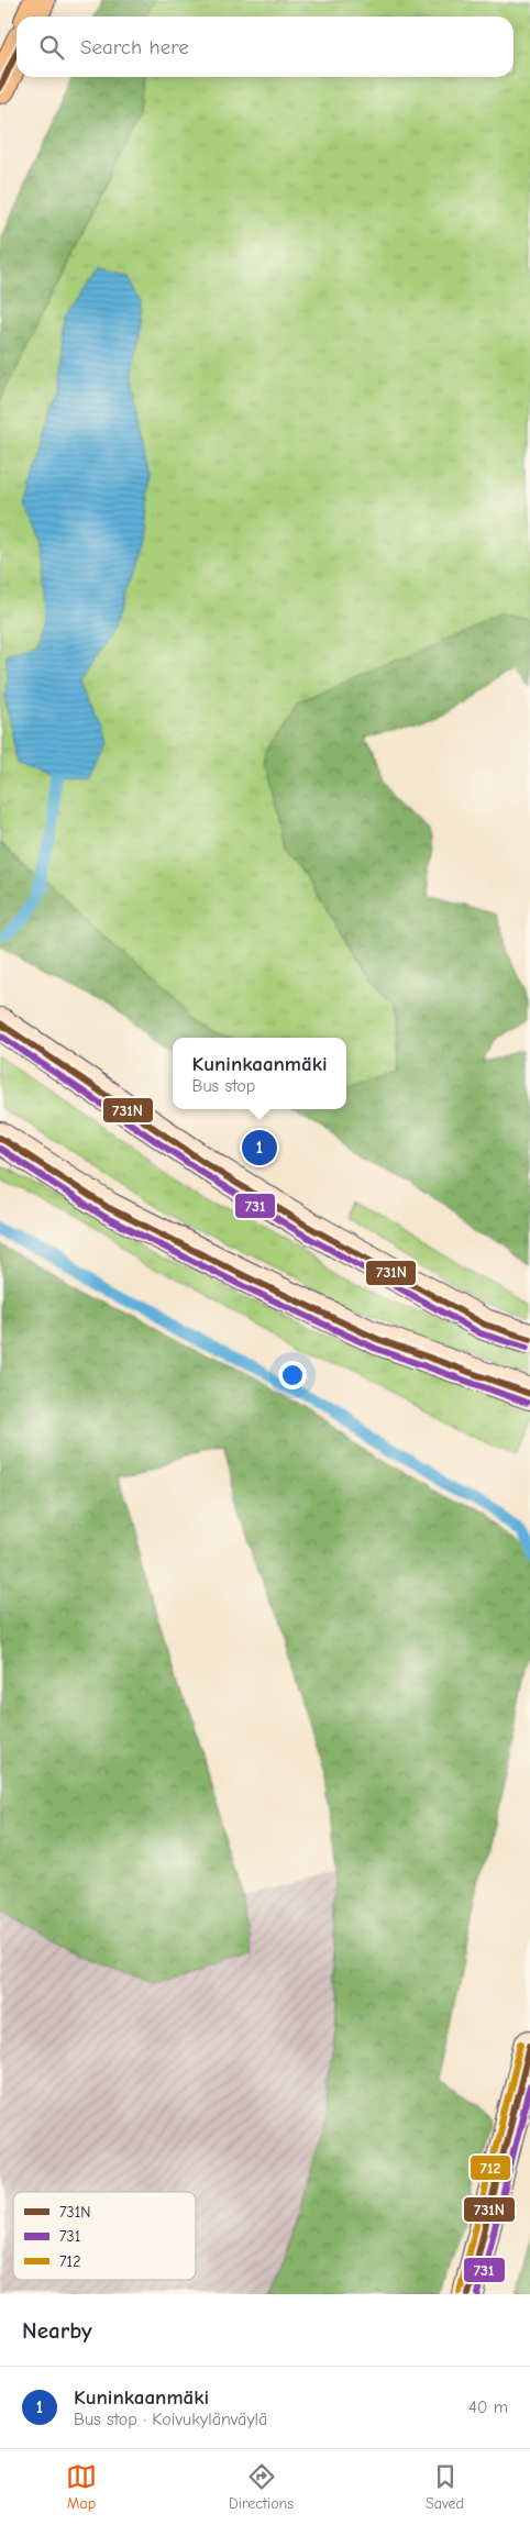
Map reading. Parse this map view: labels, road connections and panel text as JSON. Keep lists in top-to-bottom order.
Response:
{
  "lines": ["transit line 731N", "transit line 731", "transit line 712"],
  "legend": ["731N", "731", "712"],
  "page": {
    "search": "Search here",
    "popup": ["Kuninkaanmäki", "Bus stop"],
    "pins": "1",
    "heading": "Nearby",
    "list": [
      {
        "mark": "1",
        "name": "Kuninkaanmäki",
        "note": "Bus stop · Koivukylänväylä",
        "value": "40 m"
      }
    ],
    "nav": ["Map", "Directions", "Saved"]
  }
}
